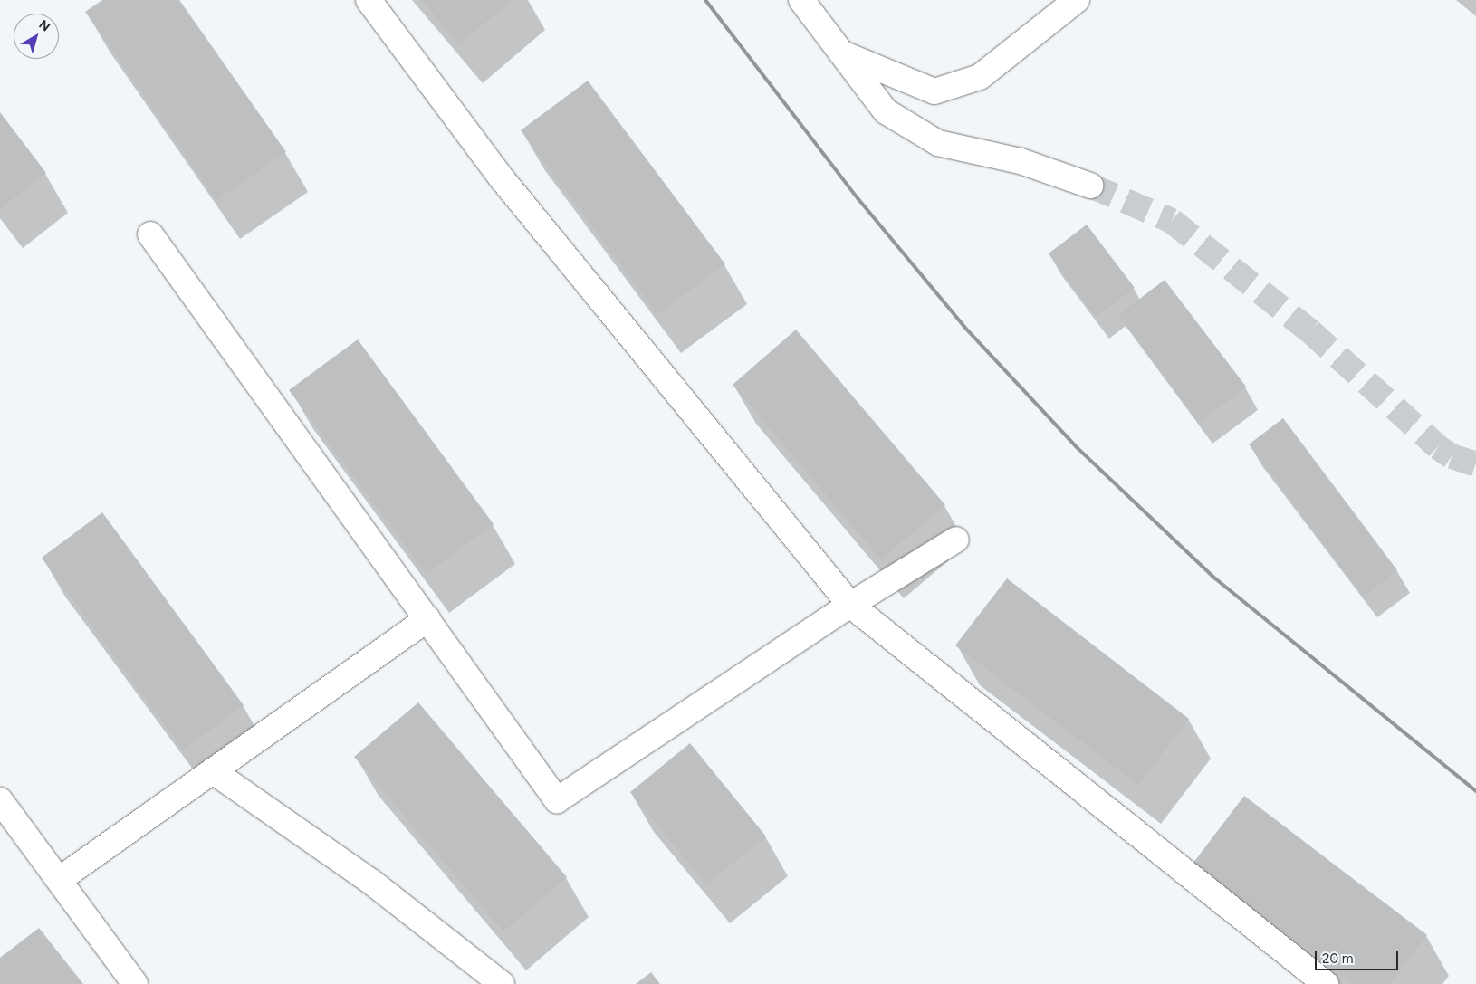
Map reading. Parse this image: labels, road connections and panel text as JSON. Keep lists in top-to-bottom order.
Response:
{
  "scale_bar": "20 m",
  "north": "top right"
}
